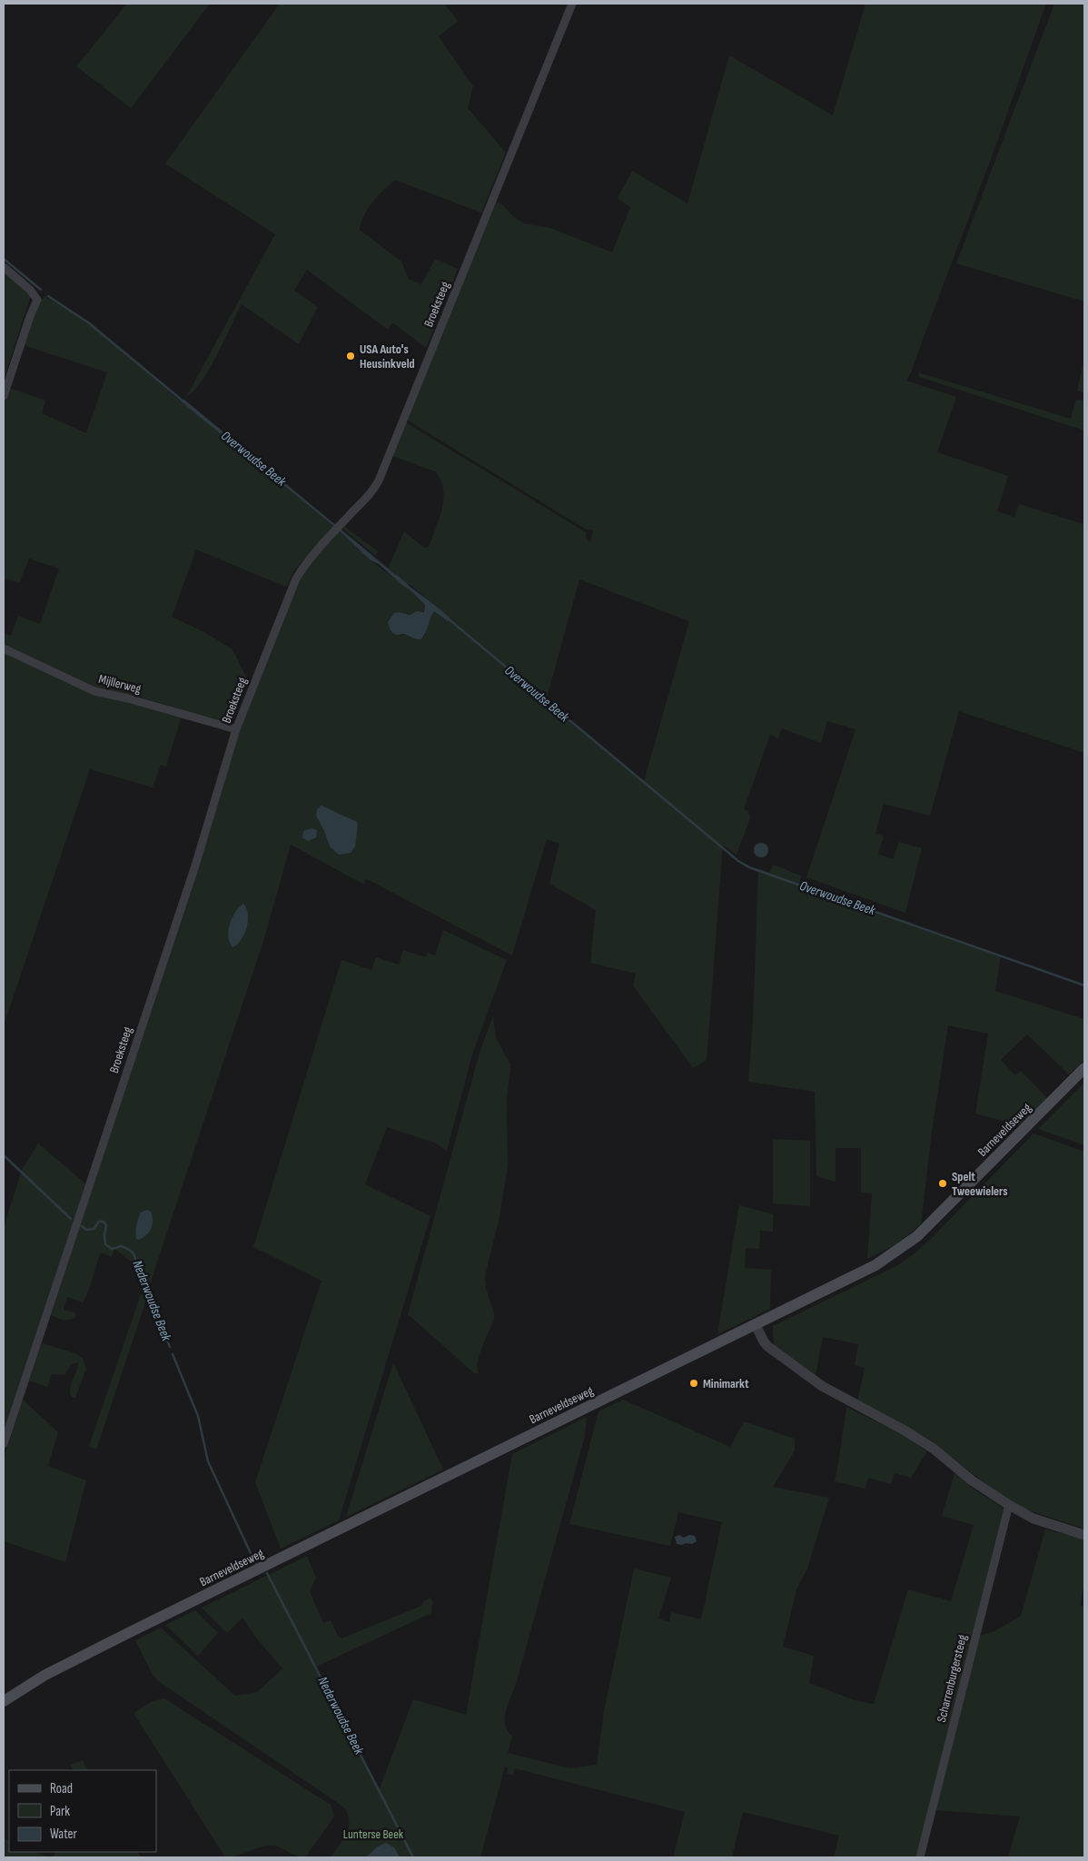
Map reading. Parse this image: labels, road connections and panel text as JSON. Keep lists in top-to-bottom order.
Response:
{
  "streets": {
    "main road": ["Barneveldseweg"],
    "street": ["Broeksteeg", "Mijllerweg", "Scharrenburgersteeg"]
  },
  "crossings": [
    ["Broeksteeg", "Mijllerweg"]
  ],
  "water": ["Overwoudse Beek", "Nederwoudse Beek"],
  "parks": ["Lunterse Beek"],
  "places": ["USA Auto's Heusinkveld", "Spelt Tweewielers", "Minimarkt"],
  "legend": ["Road", "Park", "Water"]
}
